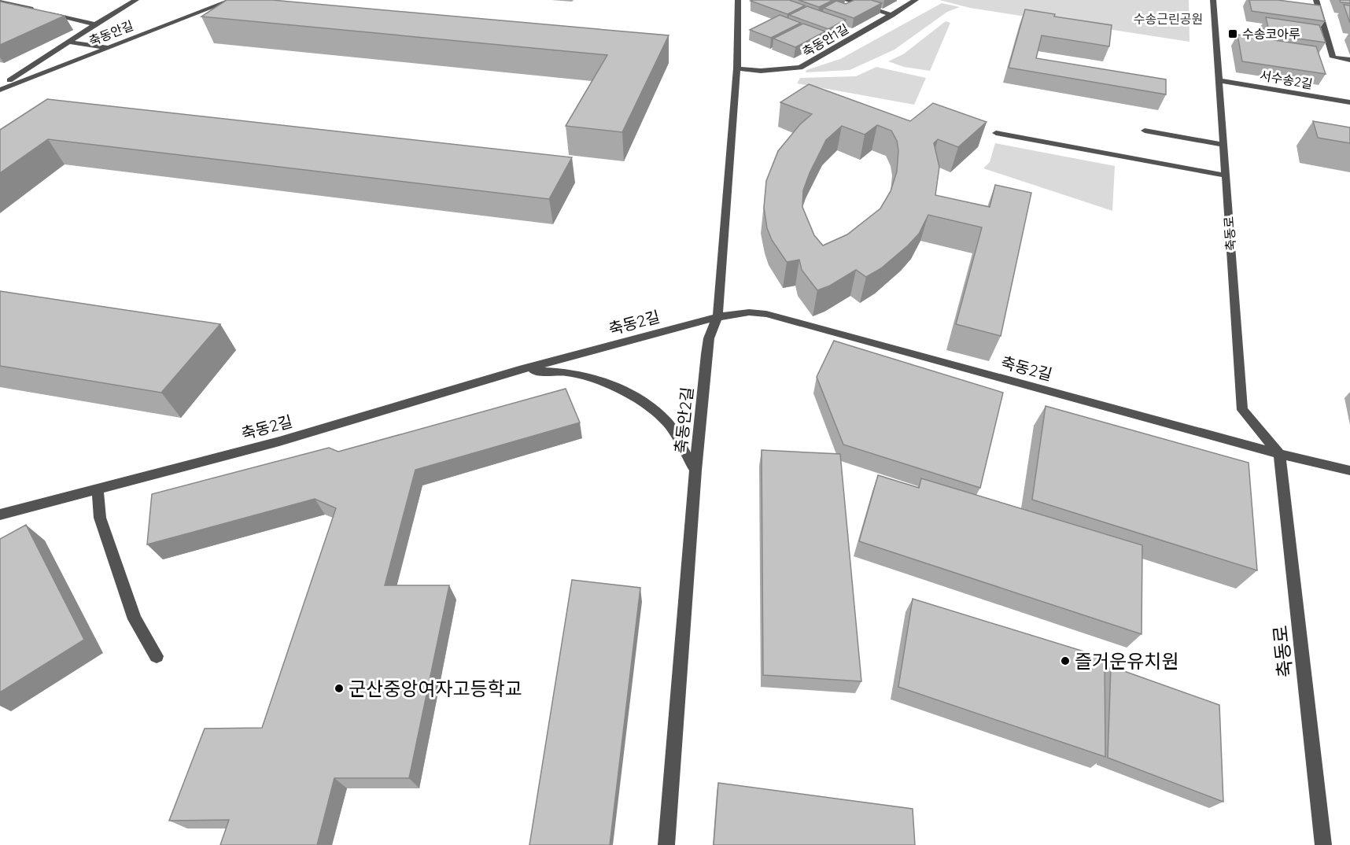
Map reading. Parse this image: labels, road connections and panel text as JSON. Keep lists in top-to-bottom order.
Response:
{
  "streets": {
    "street": [
      "축동안길",
      "축동안1길",
      "서수송2길",
      "축동로",
      "축동2길",
      "축동안2길"
    ]
  },
  "crossings": [
    ["축동안1길", "축동안2길"],
    ["서수송2길", "축동로"],
    ["축동로", "축동2길"],
    ["축동2길", "축동안2길"]
  ],
  "parks": ["수송근린공원"],
  "places": {
    "transit": ["수송코아루"],
    "other": ["즐거운유치원", "군산중앙여자고등학교"]
  }
}
